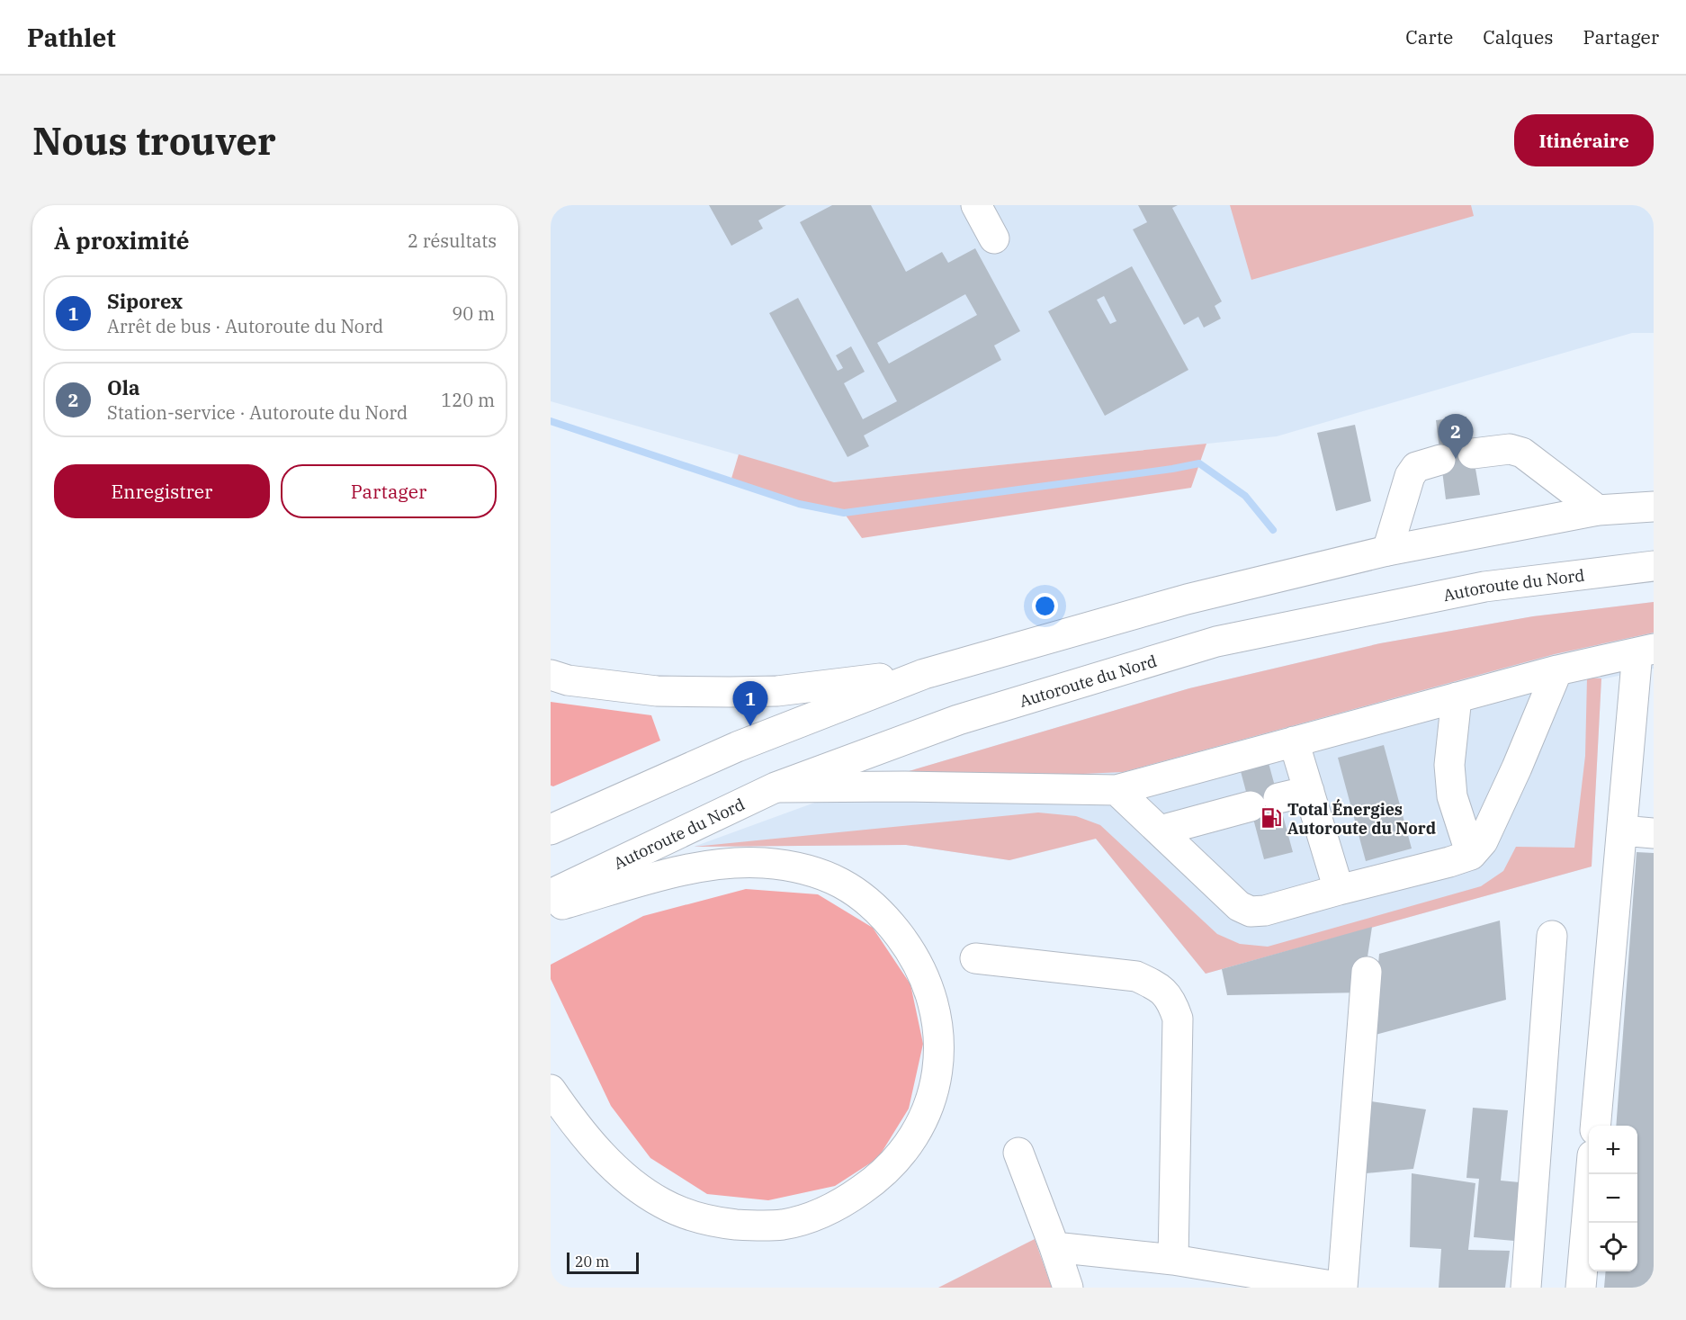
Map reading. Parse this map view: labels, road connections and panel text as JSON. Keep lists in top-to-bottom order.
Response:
{
  "streets": {
    "main road": ["Autoroute du Nord"]
  },
  "places": {
    "fuel station": ["Total Énergies Autoroute du Nord"]
  },
  "scale_bar": "20 m",
  "page": {
    "header": "Pathlet",
    "nav": ["Carte", "Calques", "Partager"],
    "buttons": [
      "Itinéraire",
      ["Enregistrer", "Partager"]
    ],
    "title": "Nous trouver",
    "heading": ["À proximité", "2 résultats"],
    "list": [
      {
        "mark": "1",
        "name": "Siporex",
        "note": "Arrêt de bus · Autoroute du Nord",
        "value": "90 m"
      },
      {
        "mark": "2",
        "name": "Ola",
        "note": "Station-service · Autoroute du Nord",
        "value": "120 m"
      }
    ],
    "pins": ["2", "1"],
    "map_buttons": ["+", "−"],
    "scale": "20 m"
  }
}
